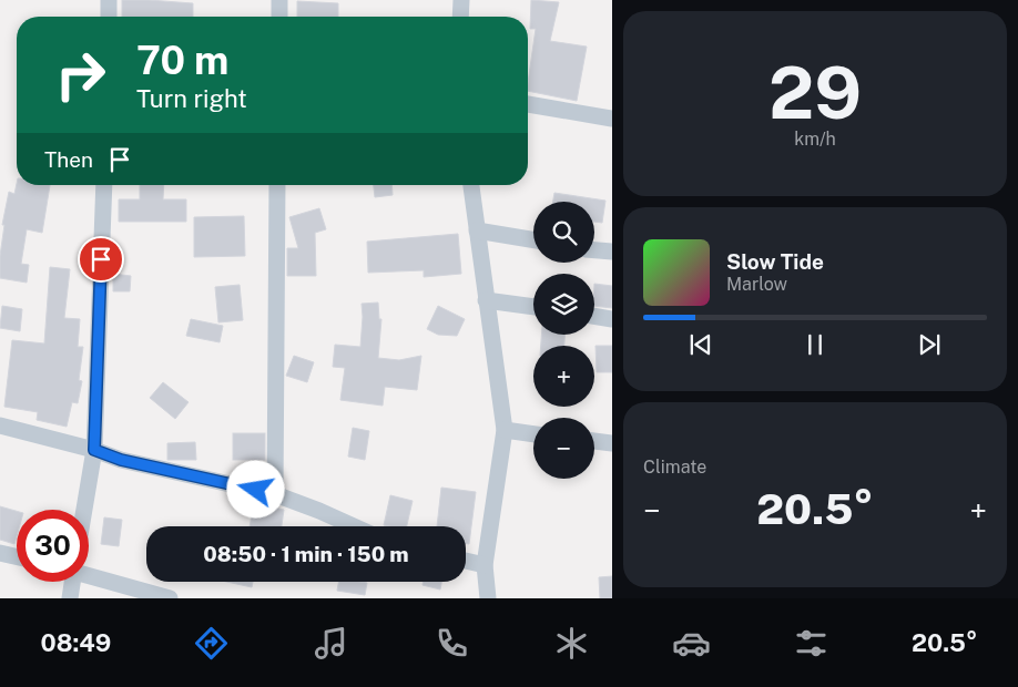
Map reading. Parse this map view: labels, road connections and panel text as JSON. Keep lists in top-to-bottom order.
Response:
{
  "page": {
    "tile": [
      ["29", "km/h"],
      "Climate"
    ],
    "turn": ["70 m", "Turn right"],
    "then": "Then",
    "map_buttons": ["+", "−"],
    "song": ["Slow Tide", "Marlow"],
    "heat": ["−", "20.5°", "+"],
    "limit": "30",
    "trip": "08:50 · 1 min · 150 m",
    "tabs": ["08:49", "20.5°"]
  }
}
